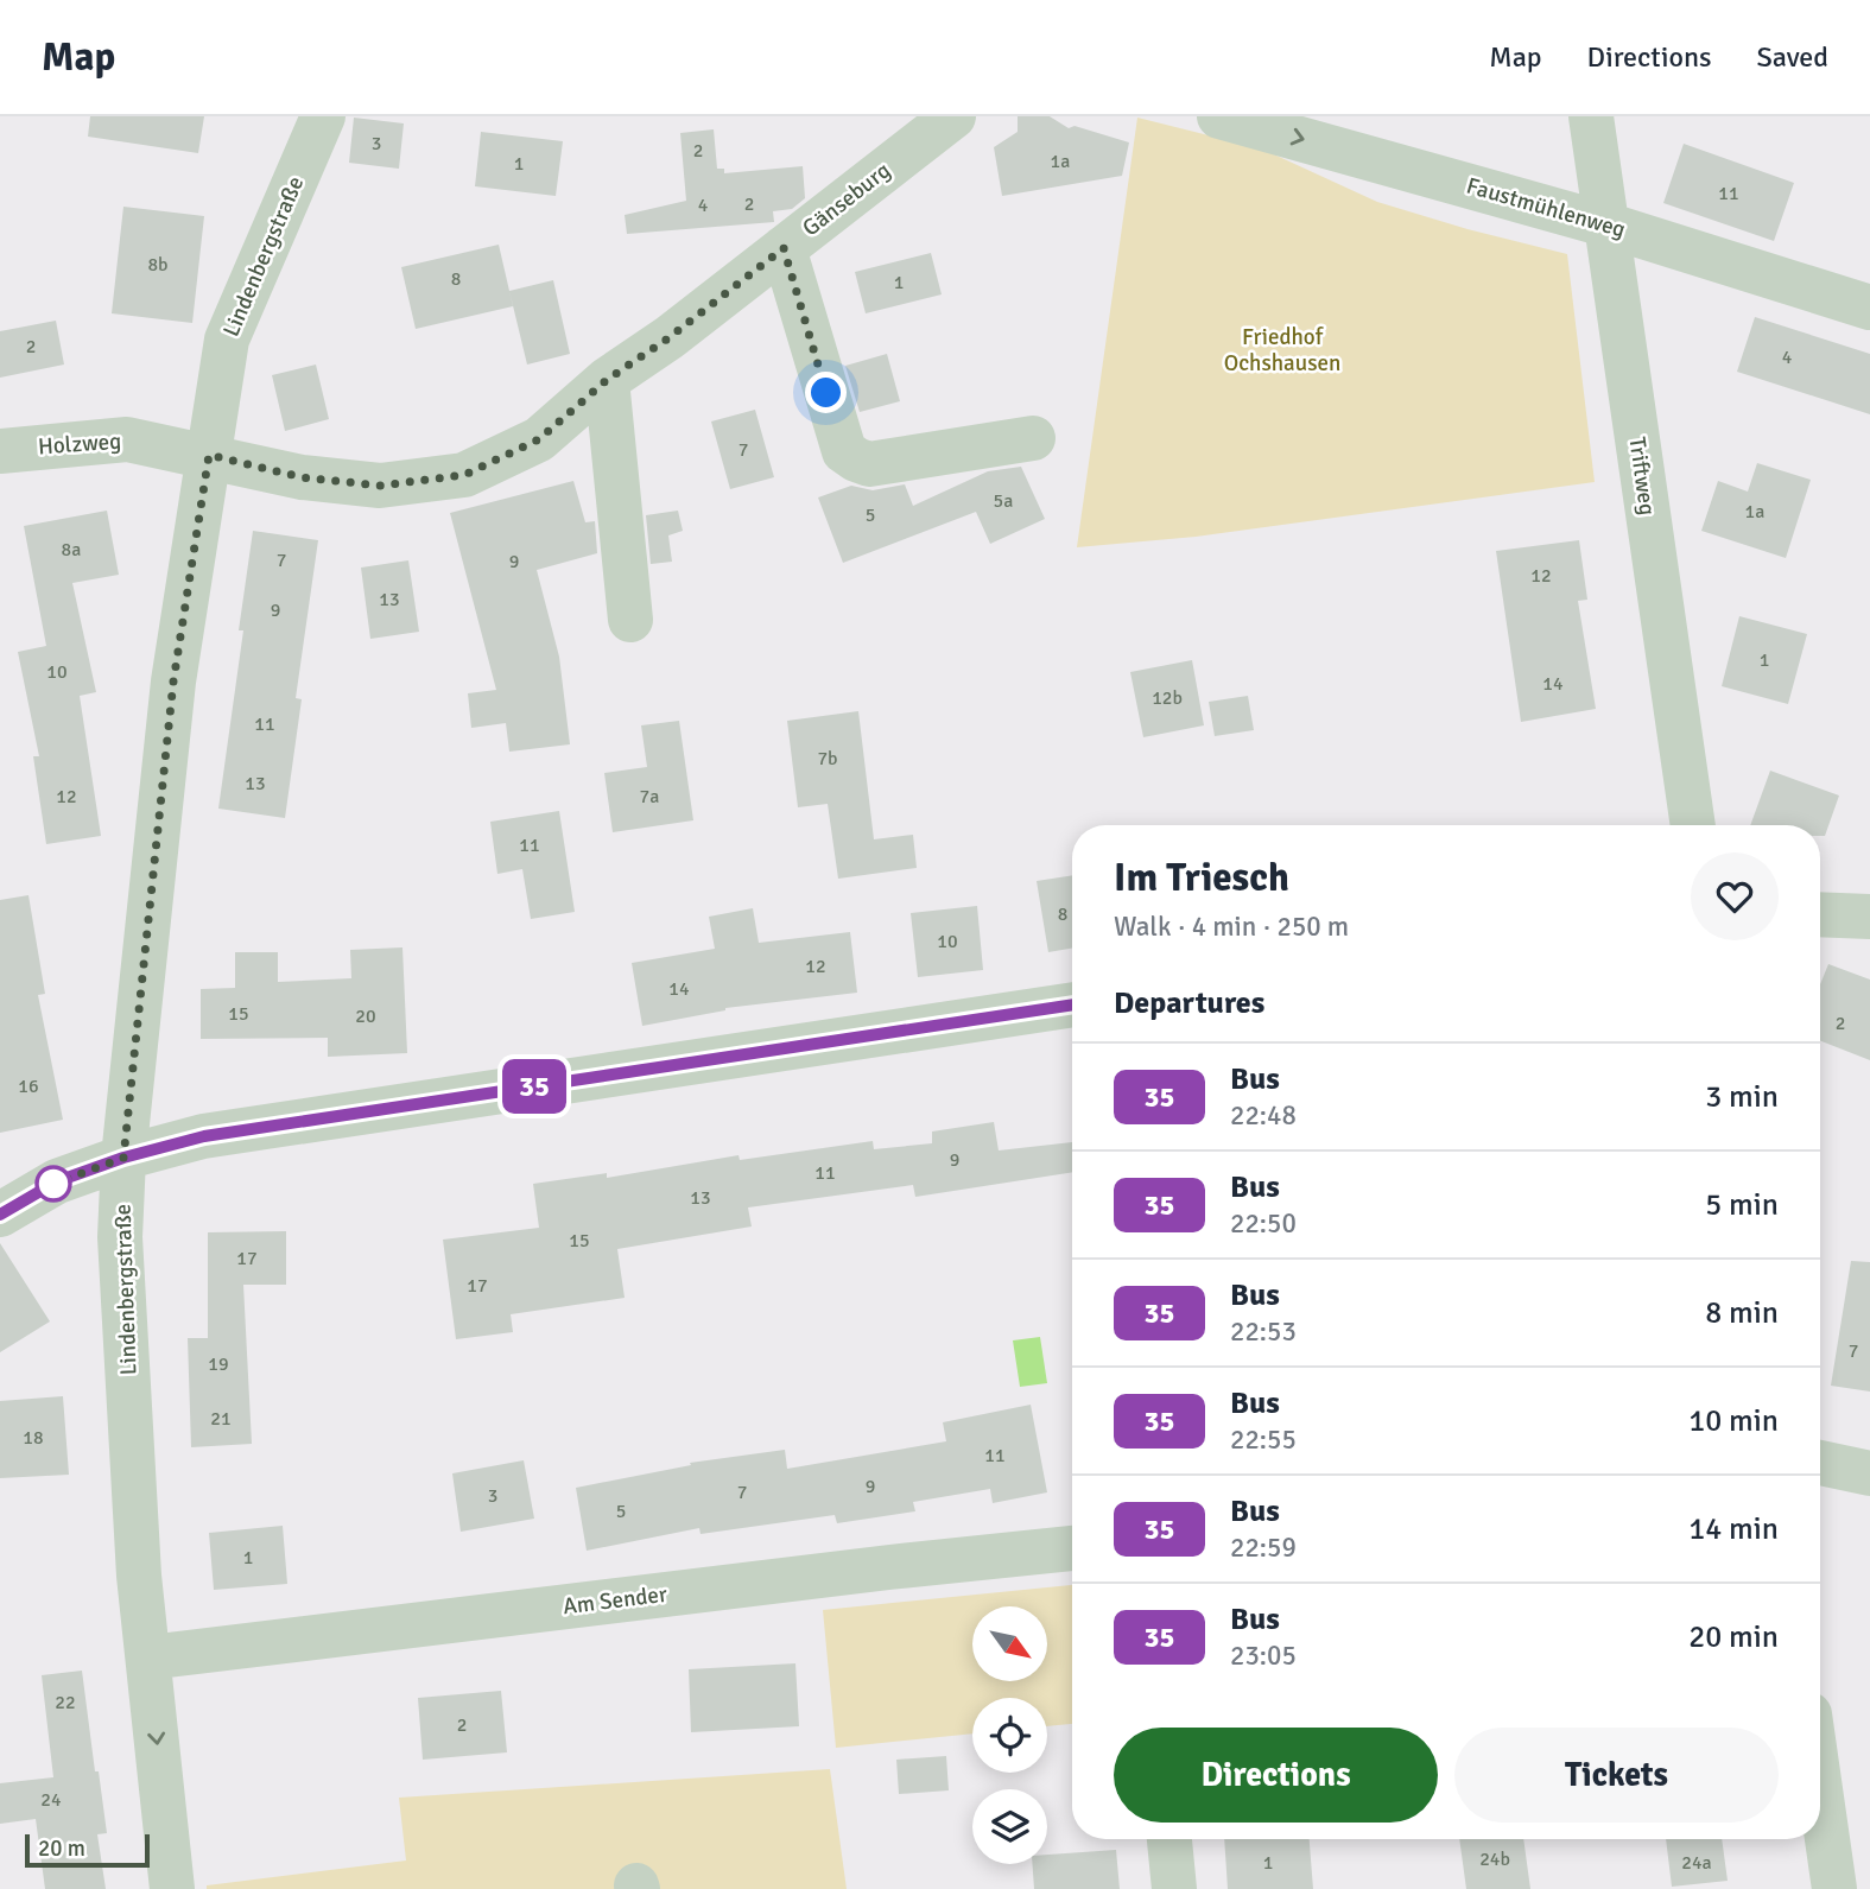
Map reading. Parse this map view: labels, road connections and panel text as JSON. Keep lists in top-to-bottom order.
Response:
{
  "streets": {
    "street": [
      "Gänseburg",
      "Faustmühlenweg",
      "Lindenbergstraße",
      "Holzweg",
      "Triftweg",
      "Am Sender"
    ]
  },
  "crossings": [
    ["Gänseburg", "Lindenbergstraße"],
    ["Gänseburg", "Holzweg"],
    ["Faustmühlenweg", "Triftweg"],
    ["Lindenbergstraße", "Holzweg"],
    ["Lindenbergstraße", "Am Sender"]
  ],
  "one_way": ["Faustmühlenweg"],
  "parks": ["Friedhof Ochshausen"],
  "lines": ["bus line 35"],
  "house_numbers": [
    "3",
    "2",
    "1a",
    "1",
    "11",
    "2",
    "4",
    "8b",
    "8",
    "1",
    "2",
    "4",
    "7",
    "5a",
    "1a",
    "5",
    "8a",
    "7",
    "9",
    "12",
    "13",
    "9",
    "1",
    "10",
    "14",
    "12b",
    "11",
    "7b",
    "13",
    "12",
    "7a",
    "11",
    "8",
    "10",
    "12",
    "14",
    "15",
    "20",
    "2",
    "16",
    "9",
    "11",
    "13",
    "15",
    "17",
    "17",
    "7",
    "19",
    "21",
    "18",
    "11",
    "9",
    "7",
    "3",
    "5",
    "1",
    "22",
    "2",
    "24",
    "24b",
    "1",
    "24a"
  ],
  "scale_bar": "20 m",
  "north": "bottom right",
  "page": {
    "header": "Map",
    "nav": ["Map", "Directions", "Saved"],
    "on_map": "35",
    "heading": [
      ["Im Triesch", "Walk · 4 min · 250 m"],
      "Departures"
    ],
    "list": [
      {
        "mark": "35",
        "name": "Bus",
        "note": "22:48",
        "value": "3 min"
      },
      {
        "mark": "35",
        "name": "Bus",
        "note": "22:50",
        "value": "5 min"
      },
      {
        "mark": "35",
        "name": "Bus",
        "note": "22:53",
        "value": "8 min"
      },
      {
        "mark": "35",
        "name": "Bus",
        "note": "22:55",
        "value": "10 min"
      },
      {
        "mark": "35",
        "name": "Bus",
        "note": "22:59",
        "value": "14 min"
      },
      {
        "mark": "35",
        "name": "Bus",
        "note": "23:05",
        "value": "20 min"
      }
    ],
    "buttons": ["Directions", "Tickets"],
    "scale": "20 m"
  }
}
